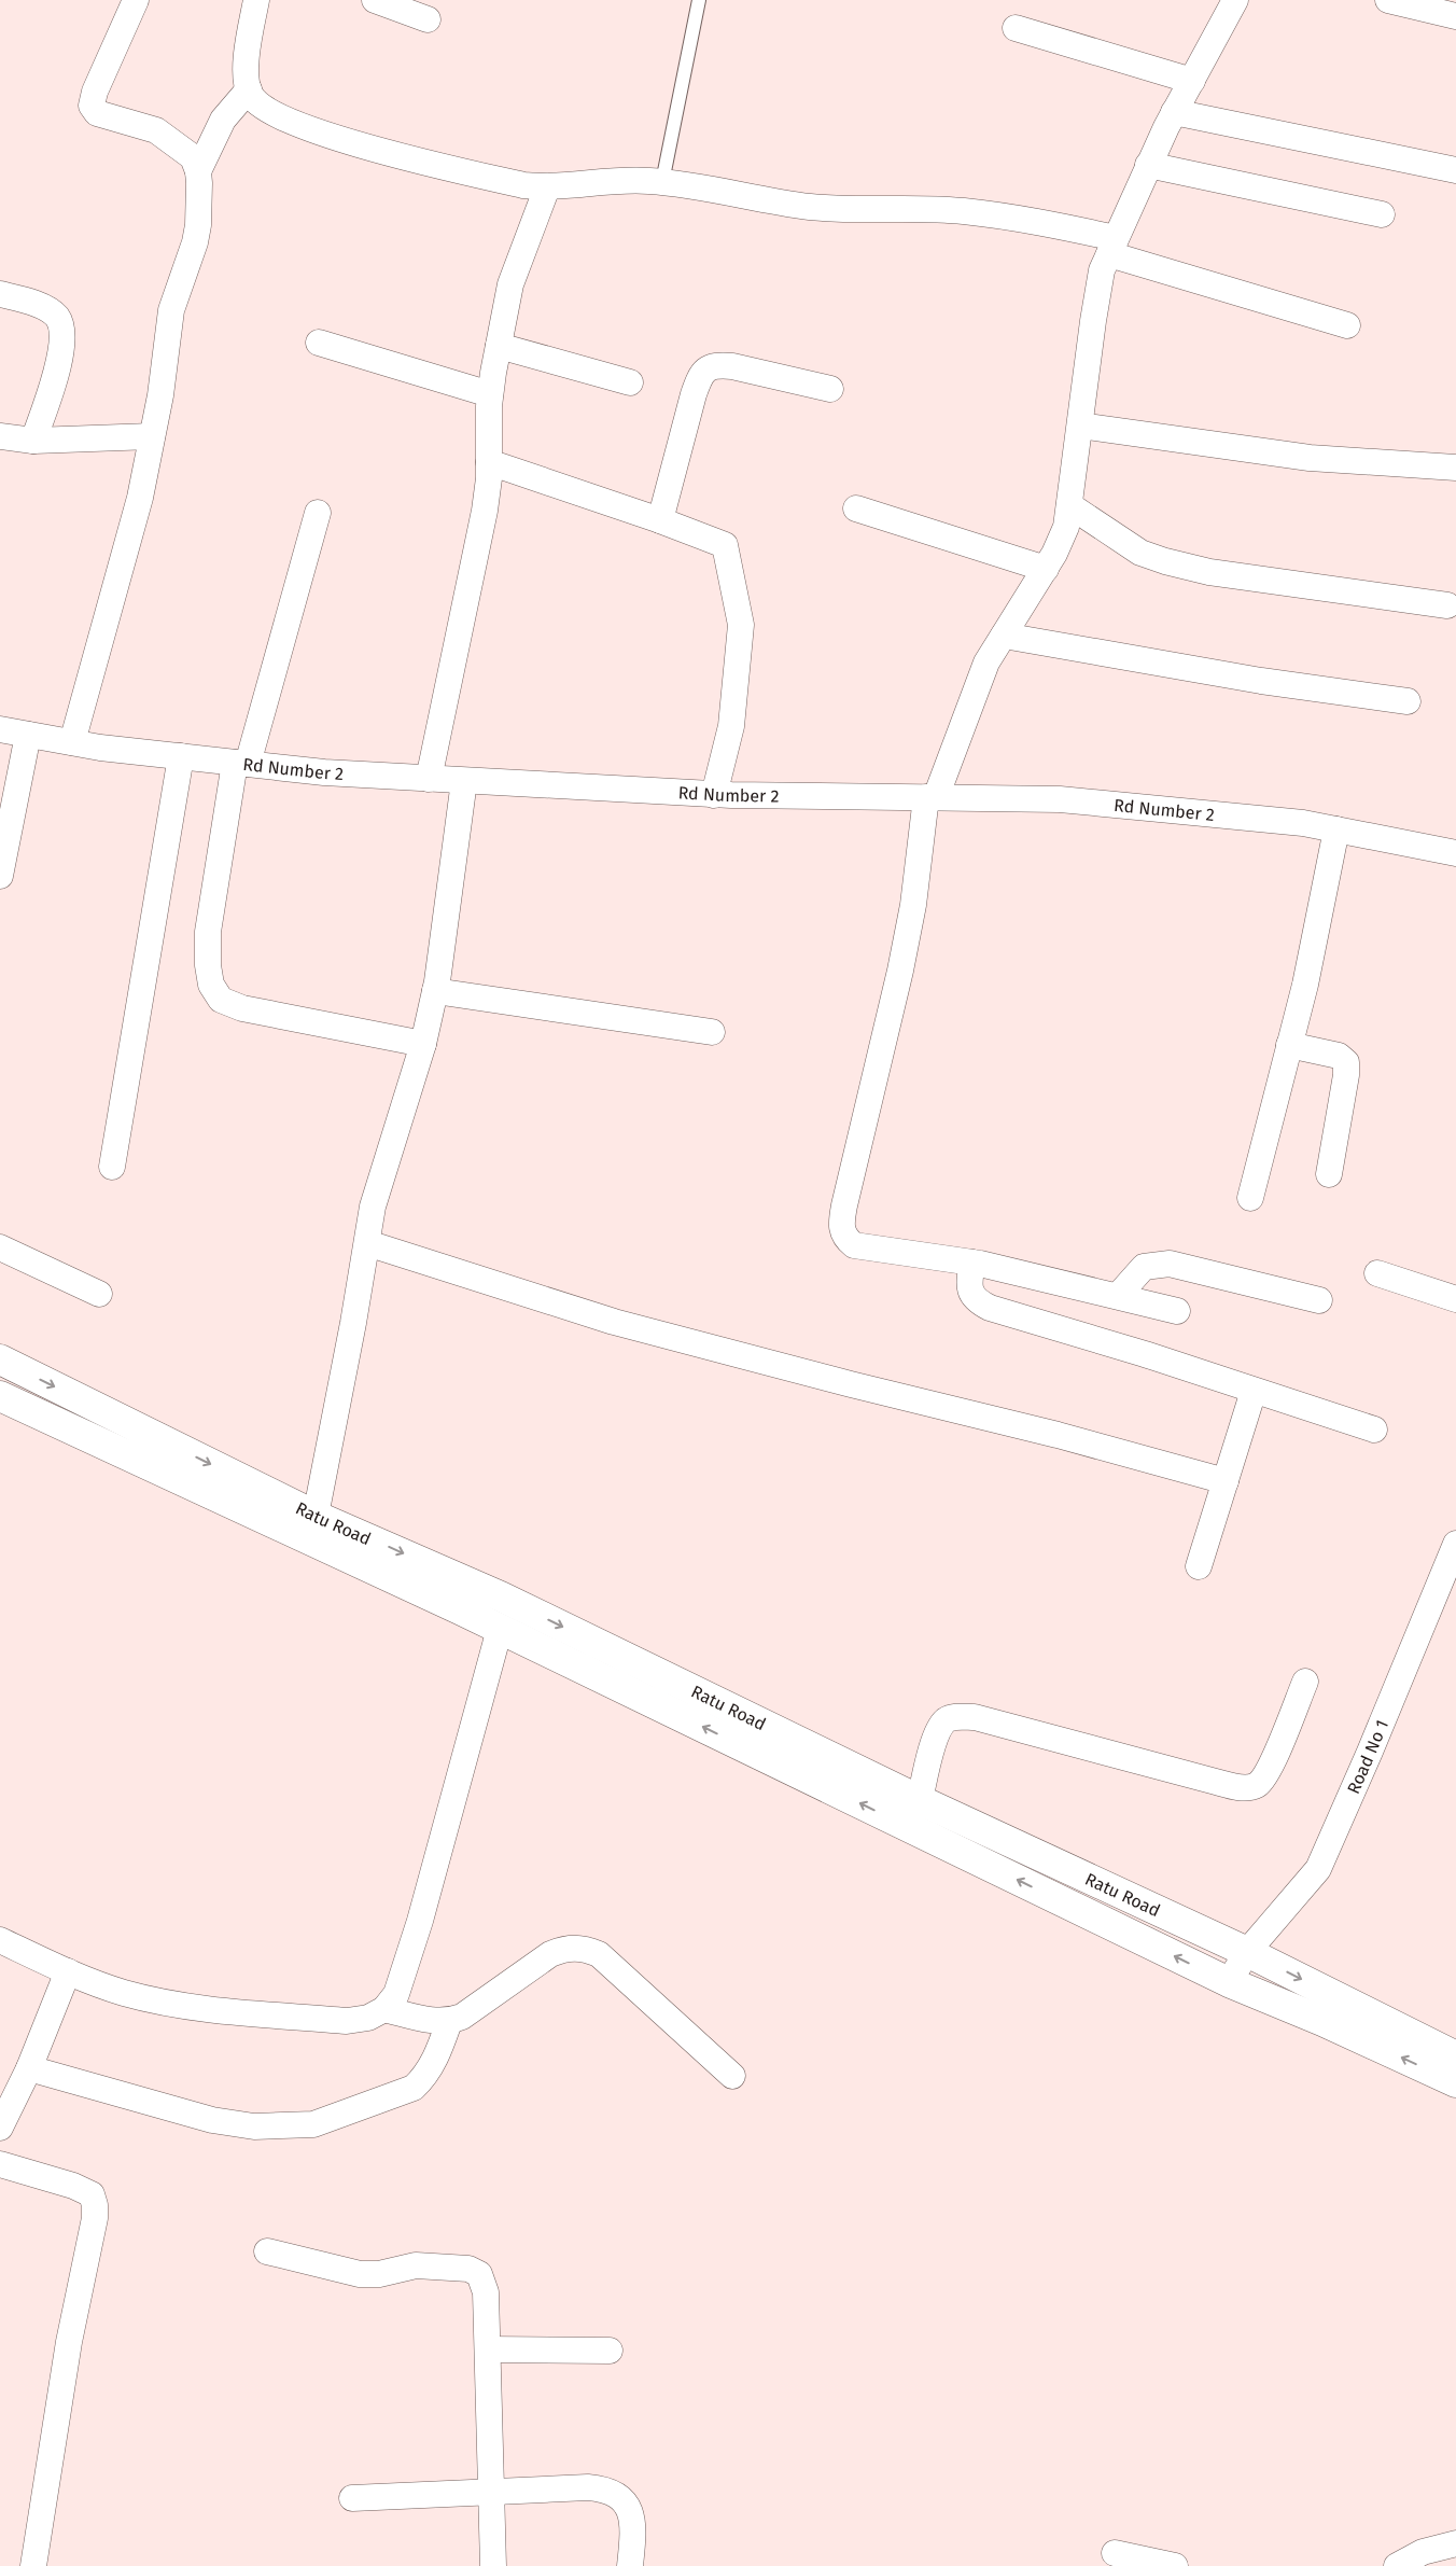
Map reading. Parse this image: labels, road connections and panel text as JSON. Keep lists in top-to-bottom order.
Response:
{
  "streets": {
    "main road": ["Ratu Road"],
    "street": ["Rd Number 2", "Road No 1"]
  },
  "crossings": [
    ["Ratu Road", "Road No 1"]
  ]
}
